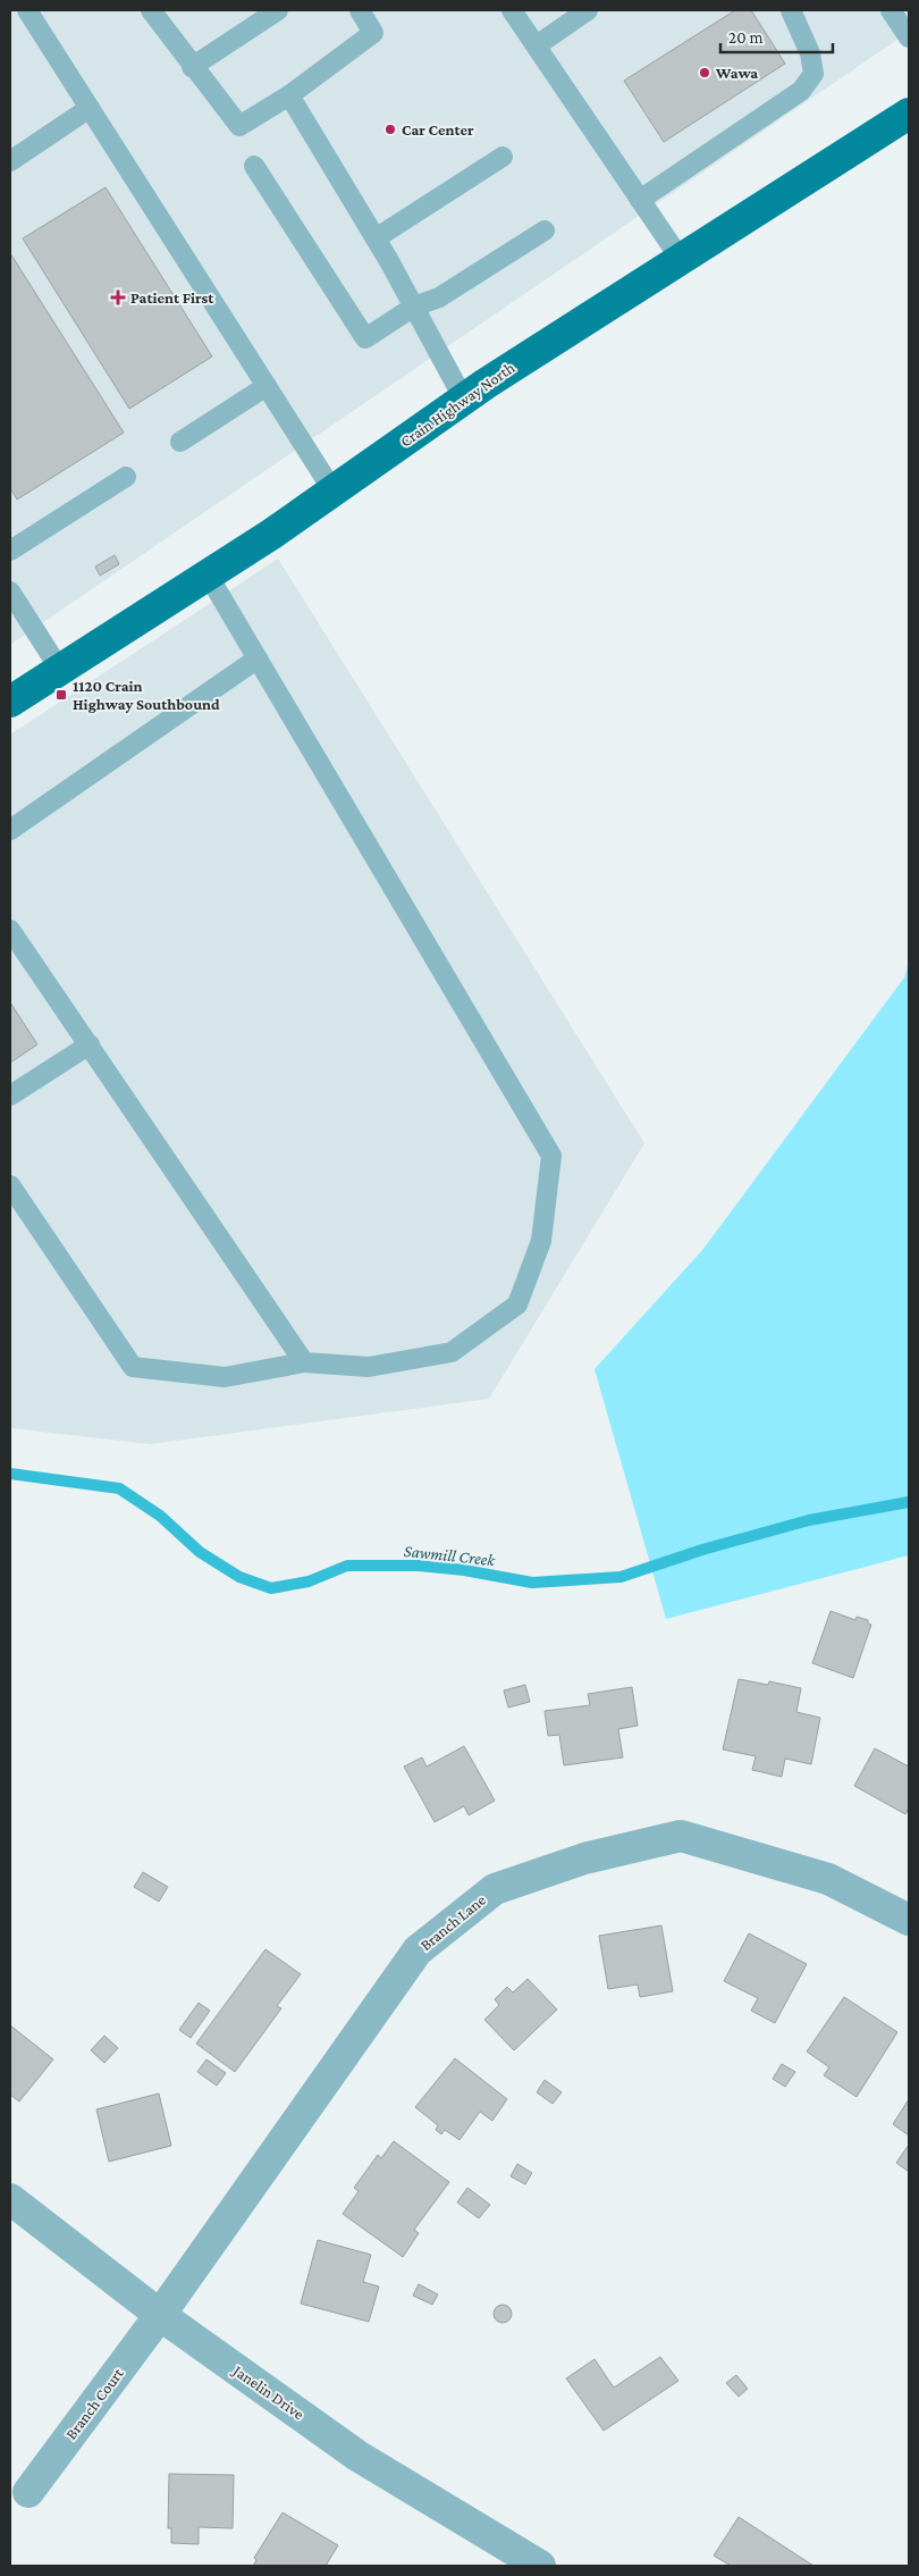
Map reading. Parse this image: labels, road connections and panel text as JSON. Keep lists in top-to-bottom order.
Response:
{
  "streets": {
    "main road": ["Crain Highway North"],
    "street": ["Branch Lane", "Janelin Drive", "Branch Court"]
  },
  "crossings": [
    ["Branch Lane", "Janelin Drive"],
    ["Branch Lane", "Branch Court"],
    ["Janelin Drive", "Branch Court"]
  ],
  "water": ["Sawmill Creek"],
  "places": {
    "other": ["Wawa", "Car Center"],
    "health": ["Patient First"],
    "transit": ["1120 Crain Highway Southbound"]
  },
  "scale_bar": "20 m"
}
